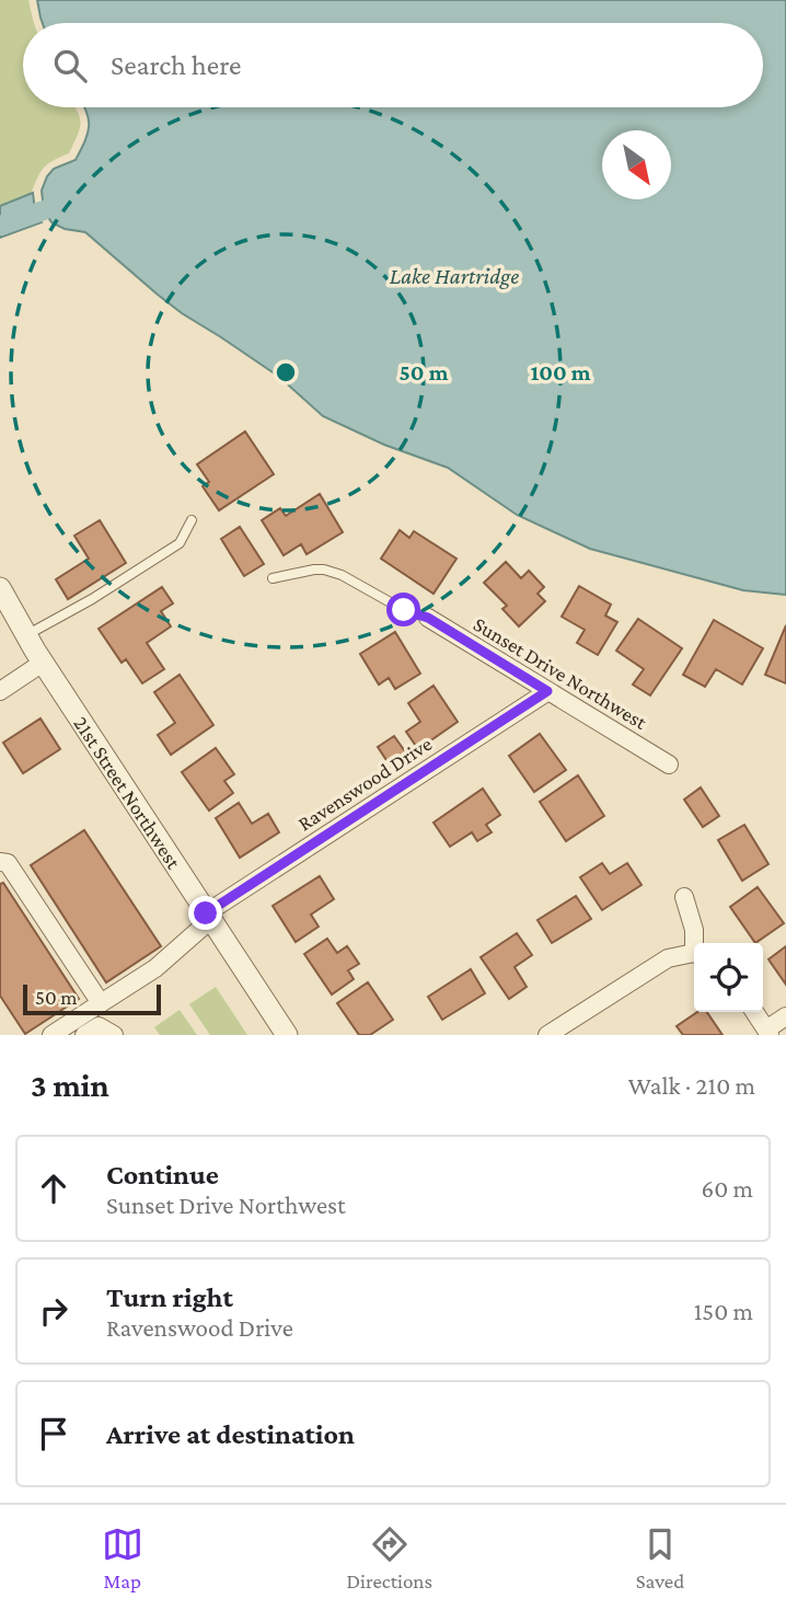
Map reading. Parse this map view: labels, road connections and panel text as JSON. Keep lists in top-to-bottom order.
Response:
{
  "streets": {
    "street": ["Sunset Drive Northwest", "Ravenswood Drive", "21st Street Northwest"]
  },
  "crossings": [
    ["Sunset Drive Northwest", "Ravenswood Drive"],
    ["Ravenswood Drive", "21st Street Northwest"]
  ],
  "water": ["Lake Hartridge"],
  "scale_bar": "50 m",
  "north": "bottom right",
  "page": {
    "search": "Search here",
    "scale": "50 m",
    "heading": ["3 min", "Walk · 210 m"],
    "list": [
      ["Continue", "Sunset Drive Northwest", "60 m"],
      ["Turn right", "Ravenswood Drive", "150 m"],
      "Arrive at destination"
    ],
    "nav": ["Map", "Directions", "Saved"]
  },
  "rings": ["50 m", "100 m"]
}
